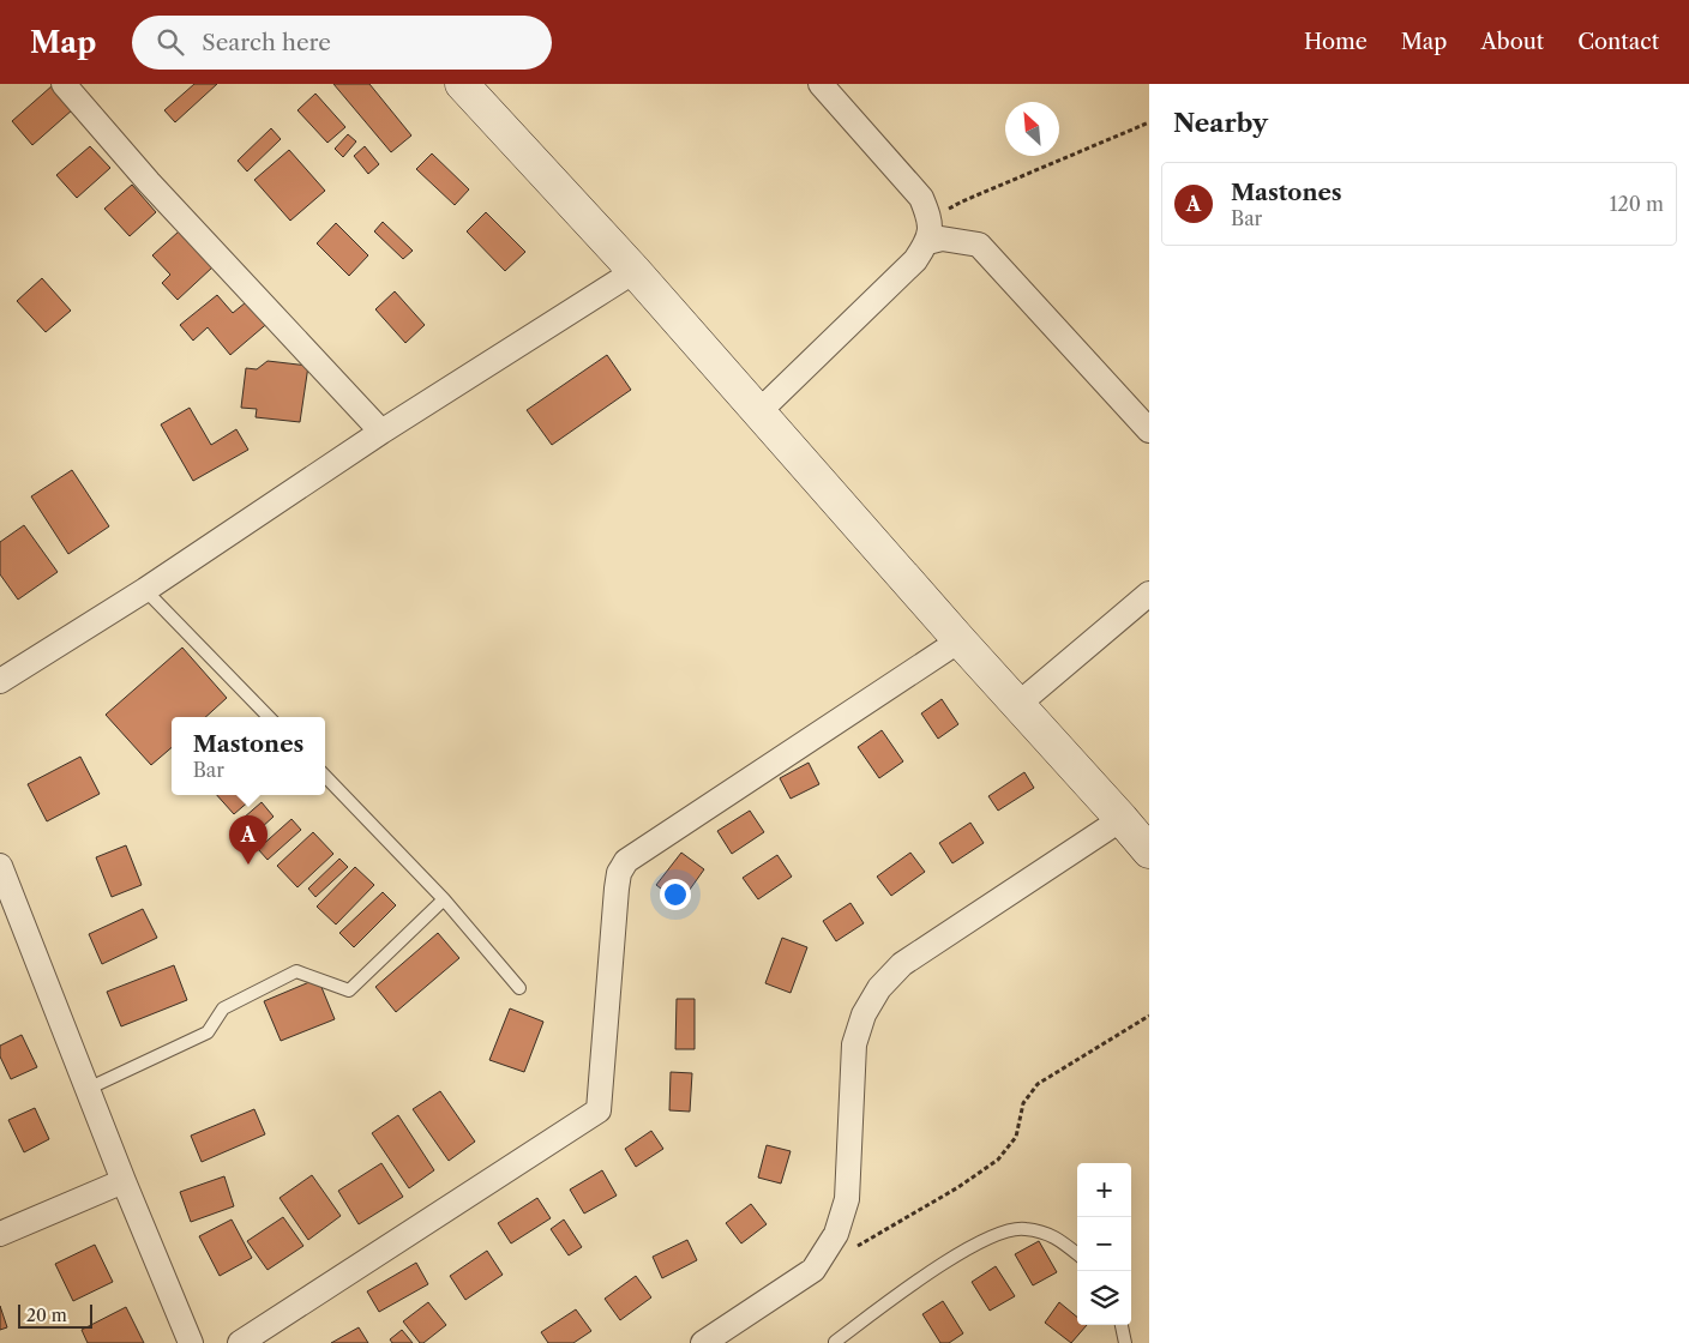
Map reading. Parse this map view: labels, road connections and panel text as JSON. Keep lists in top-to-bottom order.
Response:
{
  "scale_bar": "20 m",
  "north": "top left",
  "page": {
    "header": "Map",
    "search": "Search here",
    "nav": [
      "Home",
      "Map",
      "About",
      "Contact"
    ],
    "heading": "Nearby",
    "list": [
      {
        "mark": "A",
        "name": "Mastones",
        "note": "Bar",
        "value": "120 m"
      }
    ],
    "popup": ["Mastones", "Bar"],
    "pins": "A",
    "map_buttons": ["+", "−"],
    "scale": "20 m"
  }
}
